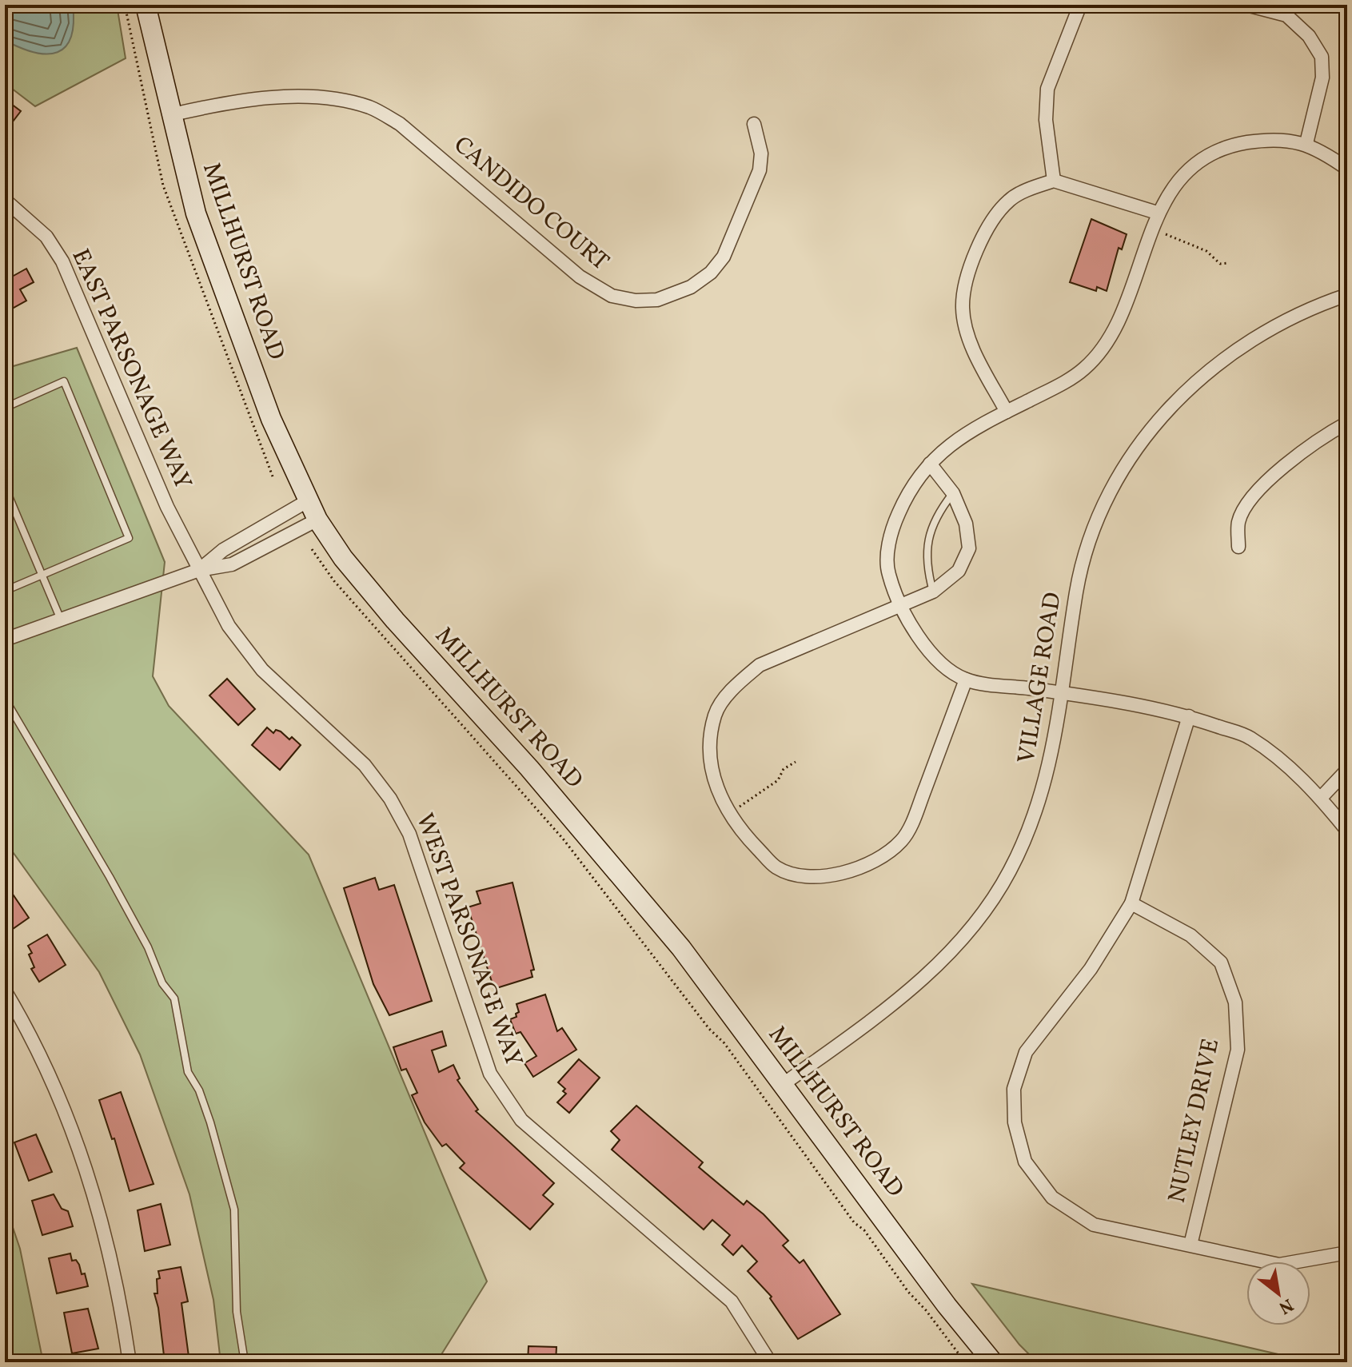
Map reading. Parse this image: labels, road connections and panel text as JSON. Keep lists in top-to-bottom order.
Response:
{
  "streets": {
    "street": [
      "CANDIDO COURT",
      "MILLHURST ROAD",
      "EAST PARSONAGE WAY",
      "VILLAGE ROAD",
      "WEST PARSONAGE WAY",
      "NUTLEY DRIVE"
    ]
  },
  "crossings": [
    ["CANDIDO COURT", "MILLHURST ROAD"],
    ["MILLHURST ROAD", "VILLAGE ROAD"],
    ["EAST PARSONAGE WAY", "WEST PARSONAGE WAY"]
  ],
  "north": "bottom right"
}
